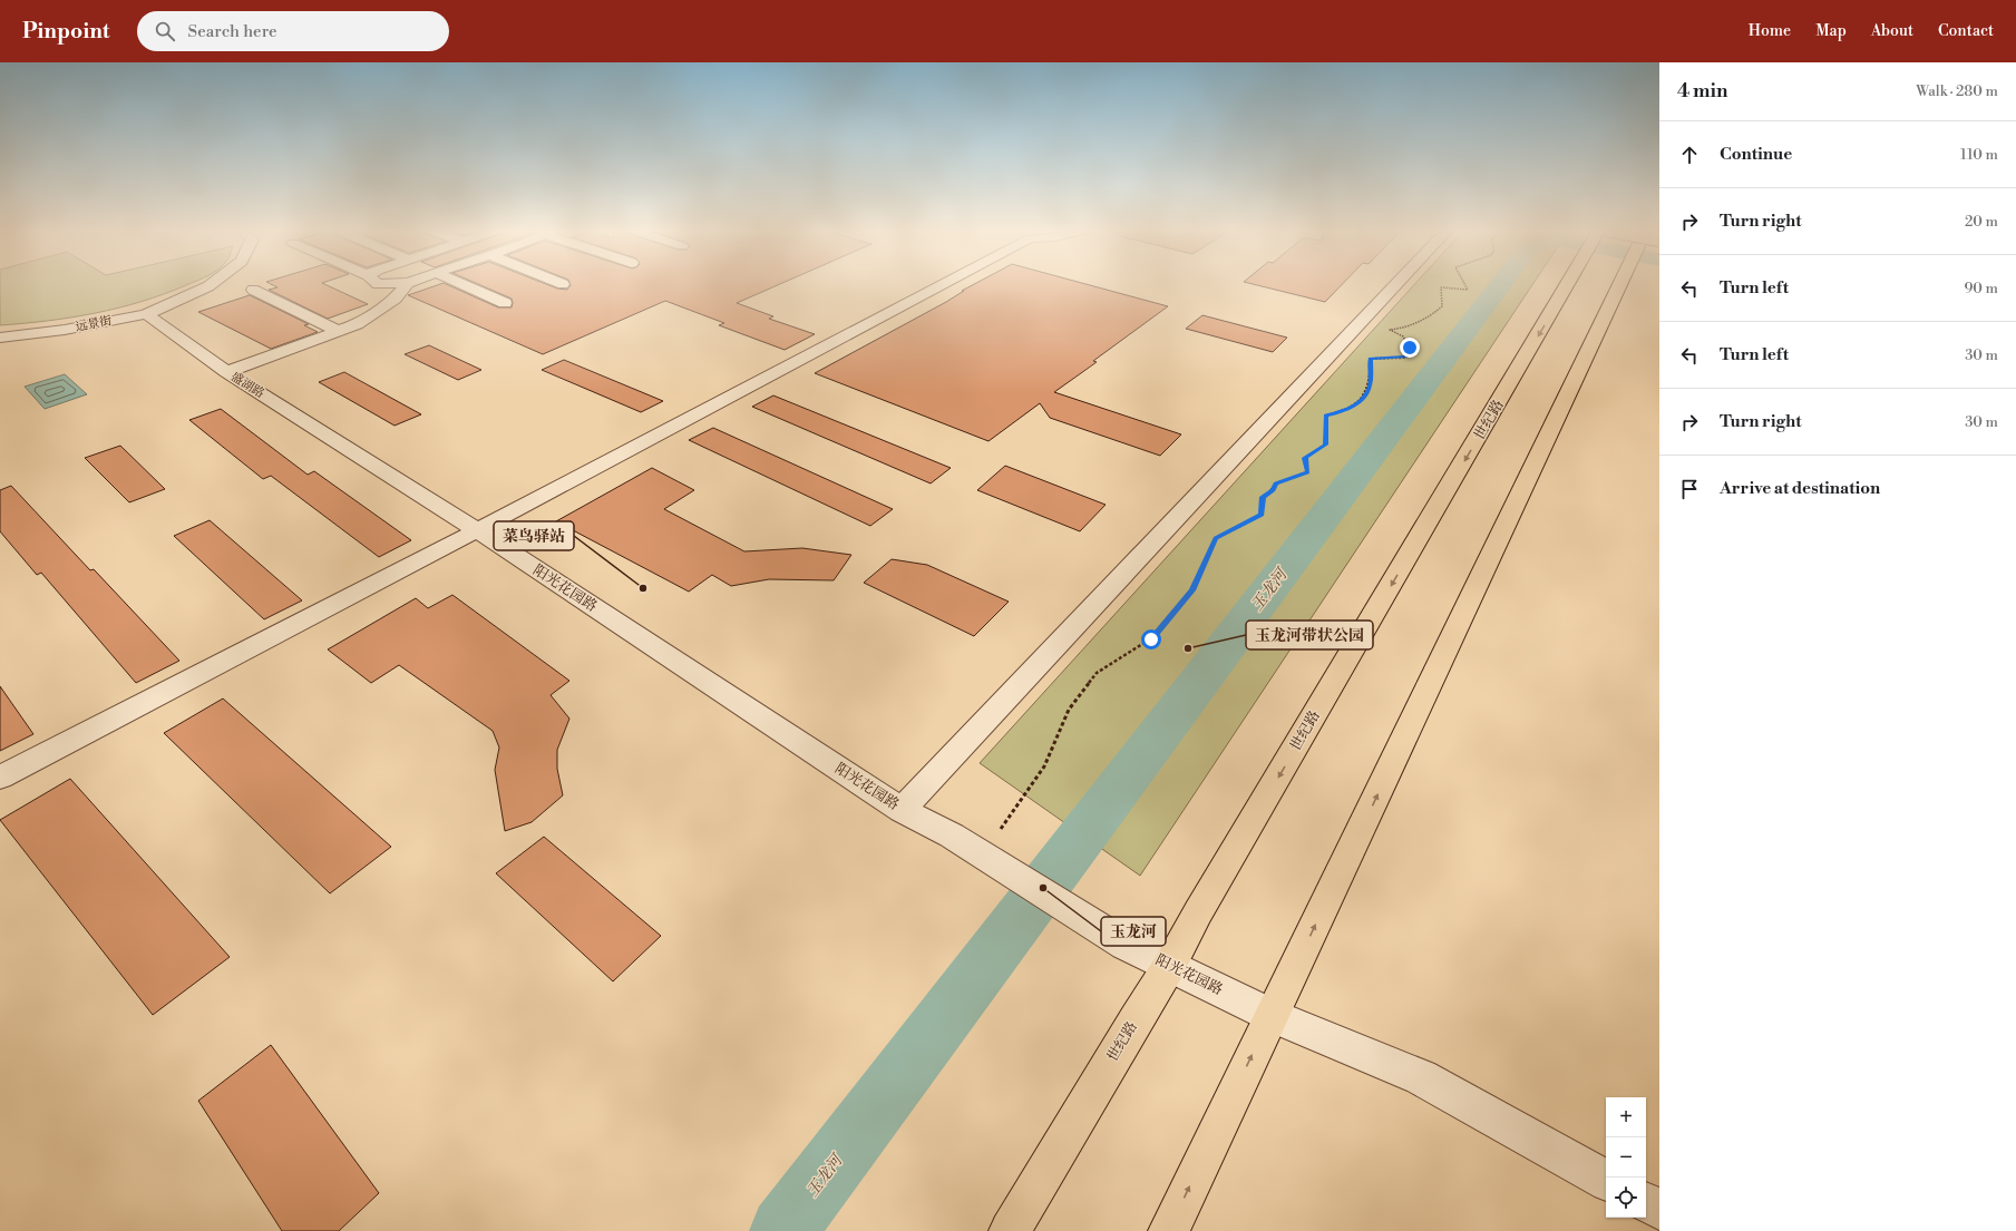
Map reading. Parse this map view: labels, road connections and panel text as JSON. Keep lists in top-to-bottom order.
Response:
{
  "streets": {
    "main road": ["世纪路"],
    "street": ["远景街", "盛湖路", "阳光花园路"]
  },
  "crossings": [
    ["远景街", "盛湖路"],
    ["盛湖路", "阳光花园路"],
    ["世纪路", "阳光花园路"]
  ],
  "water": ["玉龙河"],
  "places": ["菜鸟驿站", "玉龙河带状公园", "玉龙河"],
  "page": {
    "header": "Pinpoint",
    "search": "Search here",
    "nav": [
      "Home",
      "Map",
      "About",
      "Contact"
    ],
    "heading": ["4 min", "Walk · 280 m"],
    "list": [
      ["Continue", "110 m"],
      ["Turn right", "20 m"],
      ["Turn left", "90 m"],
      ["Turn left", "30 m"],
      ["Turn right", "30 m"],
      "Arrive at destination"
    ],
    "map_buttons": ["+", "−"]
  }
}
